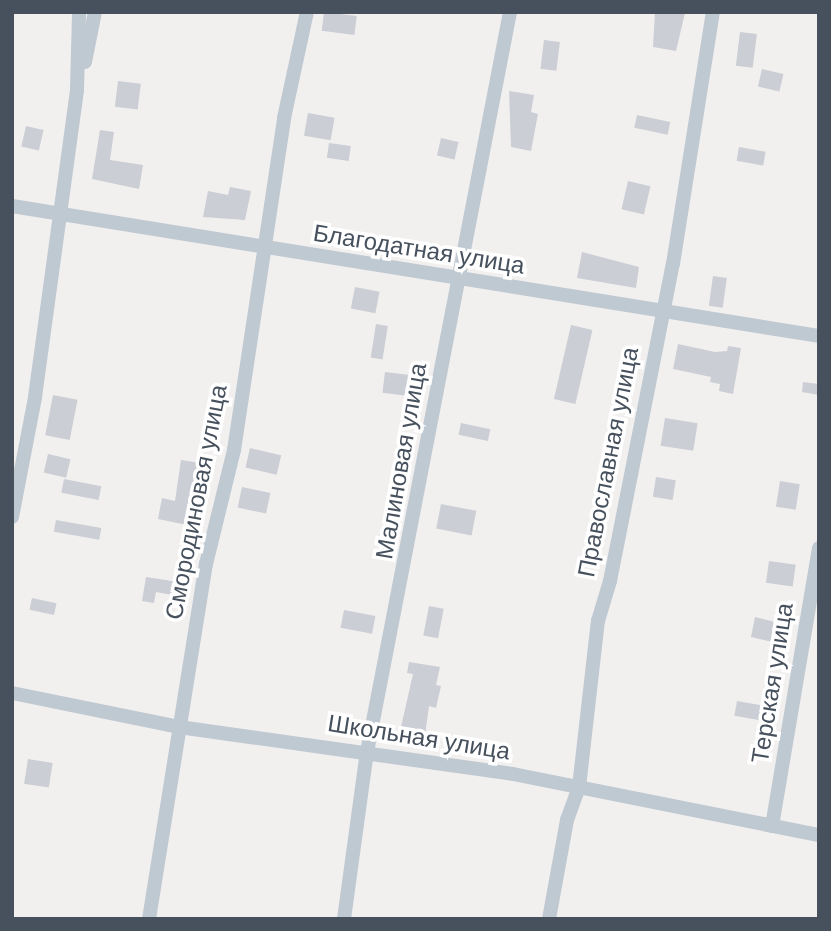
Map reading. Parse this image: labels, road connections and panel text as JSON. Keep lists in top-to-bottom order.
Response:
{
  "streets": {
    "street": [
      "Благодатная улица",
      "Малиновая улица",
      "Православная улица",
      "Смородиновая улица",
      "Терская улица",
      "Школьная улица"
    ]
  },
  "crossings": [
    ["Благодатная улица", "Малиновая улица"],
    ["Благодатная улица", "Православная улица"],
    ["Благодатная улица", "Смородиновая улица"],
    ["Малиновая улица", "Школьная улица"],
    ["Православная улица", "Школьная улица"],
    ["Смородиновая улица", "Школьная улица"],
    ["Терская улица", "Школьная улица"]
  ]
}
